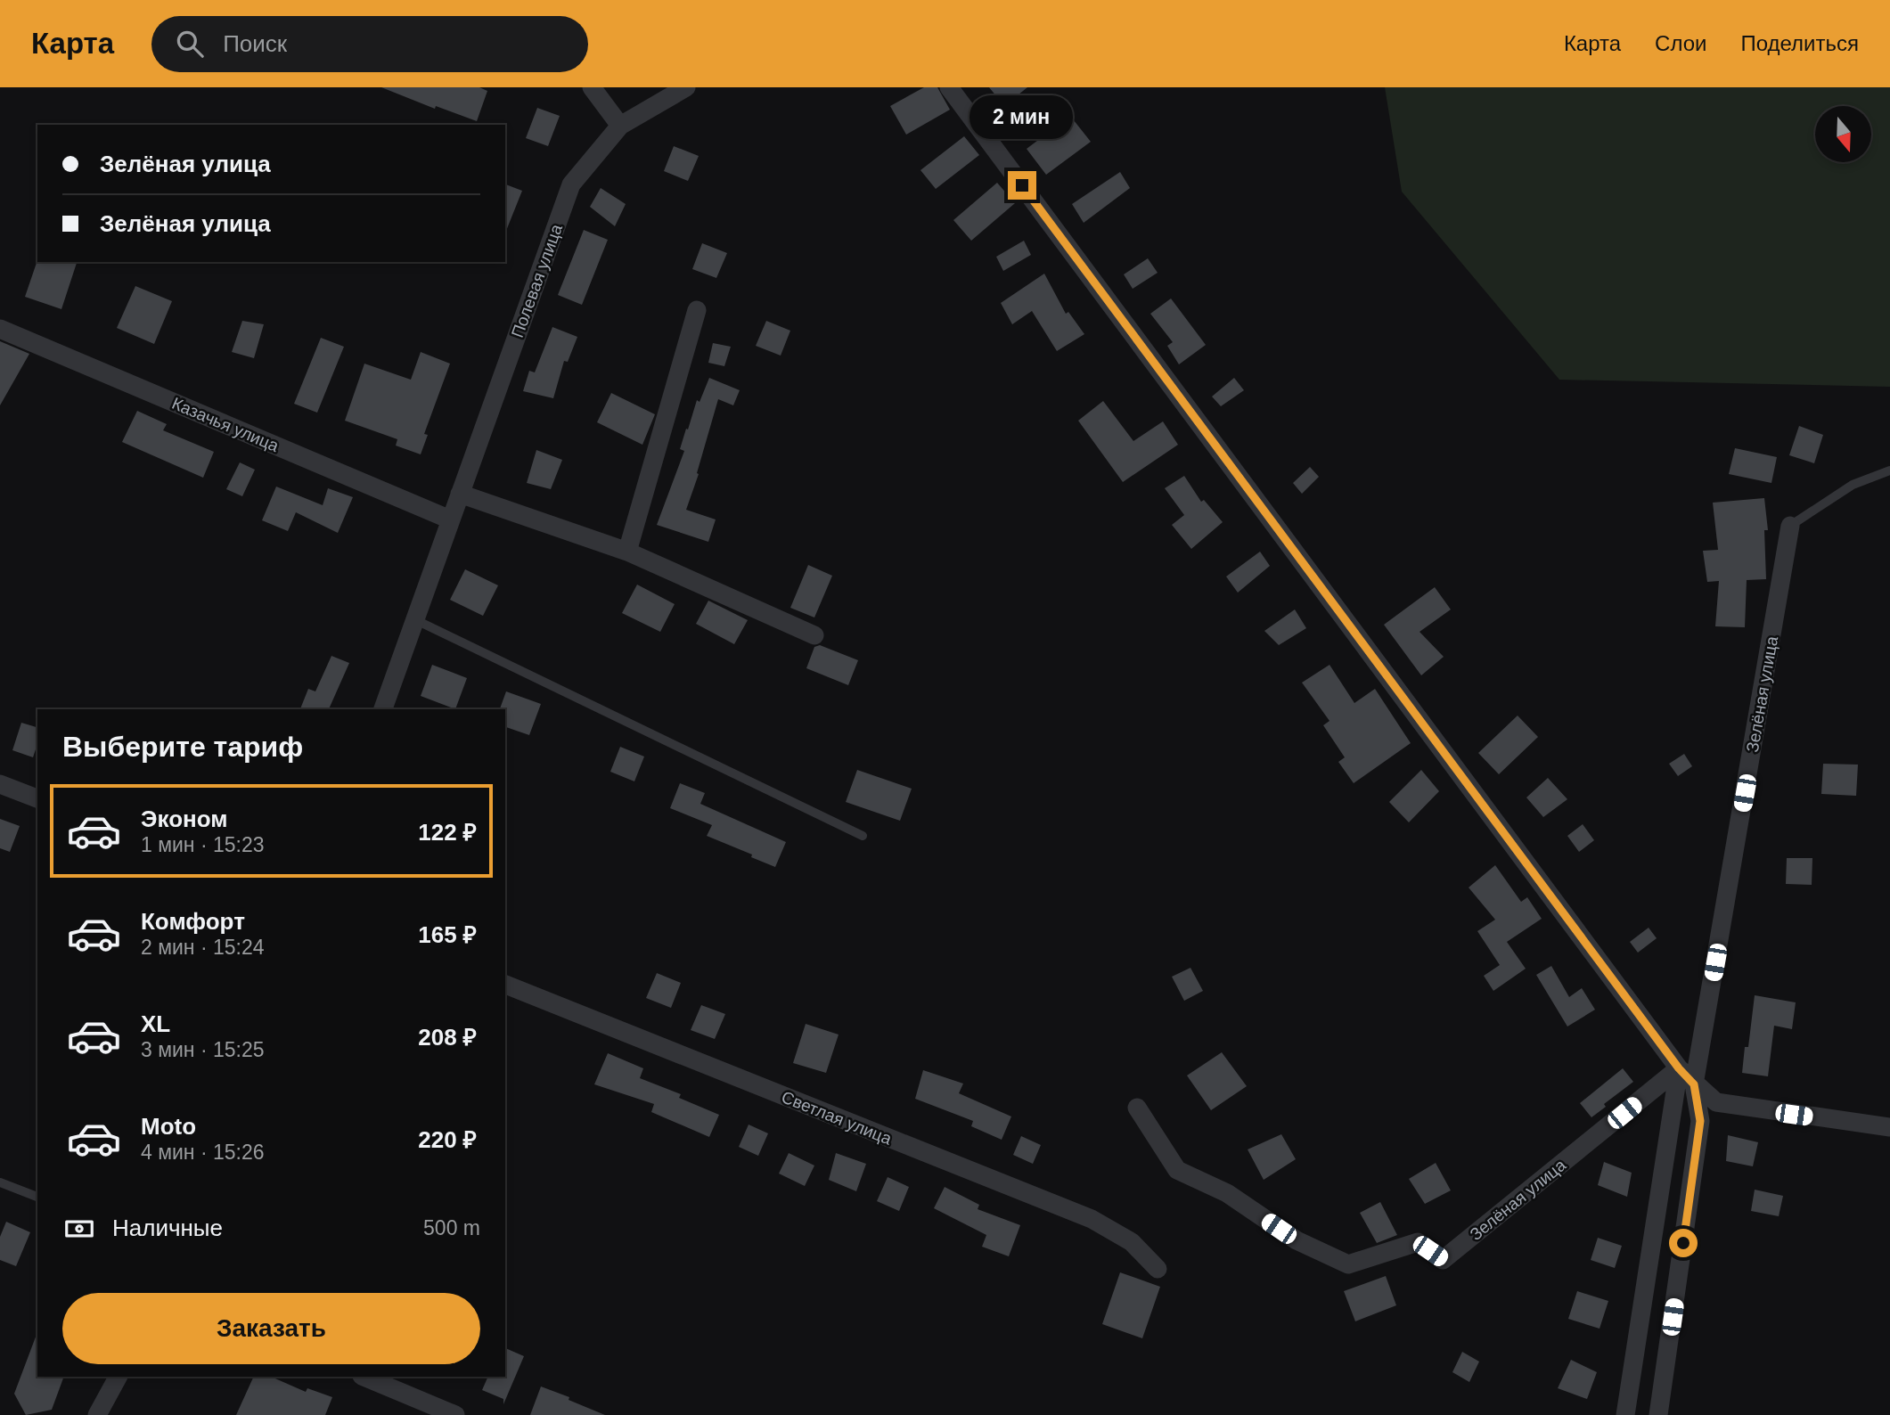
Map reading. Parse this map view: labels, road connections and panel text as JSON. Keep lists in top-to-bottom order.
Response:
{
  "streets": {
    "street": [
      "Полевая улица",
      "Казачья улица",
      "Зелёная улица",
      "Светлая улица"
    ]
  },
  "crossings": [
    ["Полевая улица", "Казачья улица"]
  ],
  "north": "bottom",
  "page": {
    "header": "Карта",
    "search": "Поиск",
    "nav": ["Карта", "Слои", "Поделиться"],
    "bubble": "2 мин",
    "banner": ["Зелёная улица", "Зелёная улица"],
    "heading": "Выберите тариф",
    "list": [
      {
        "name": "Эконом",
        "note": "1 мин · 15:23",
        "value": "122 ₽"
      },
      {
        "name": "Комфорт",
        "note": "2 мин · 15:24",
        "value": "165 ₽"
      },
      {
        "name": "XL",
        "note": "3 мин · 15:25",
        "value": "208 ₽"
      },
      {
        "name": "Moto",
        "note": "4 мин · 15:26",
        "value": "220 ₽"
      }
    ],
    "pay": ["Наличные", "500 m"],
    "buttons": "Заказать"
  }
}
